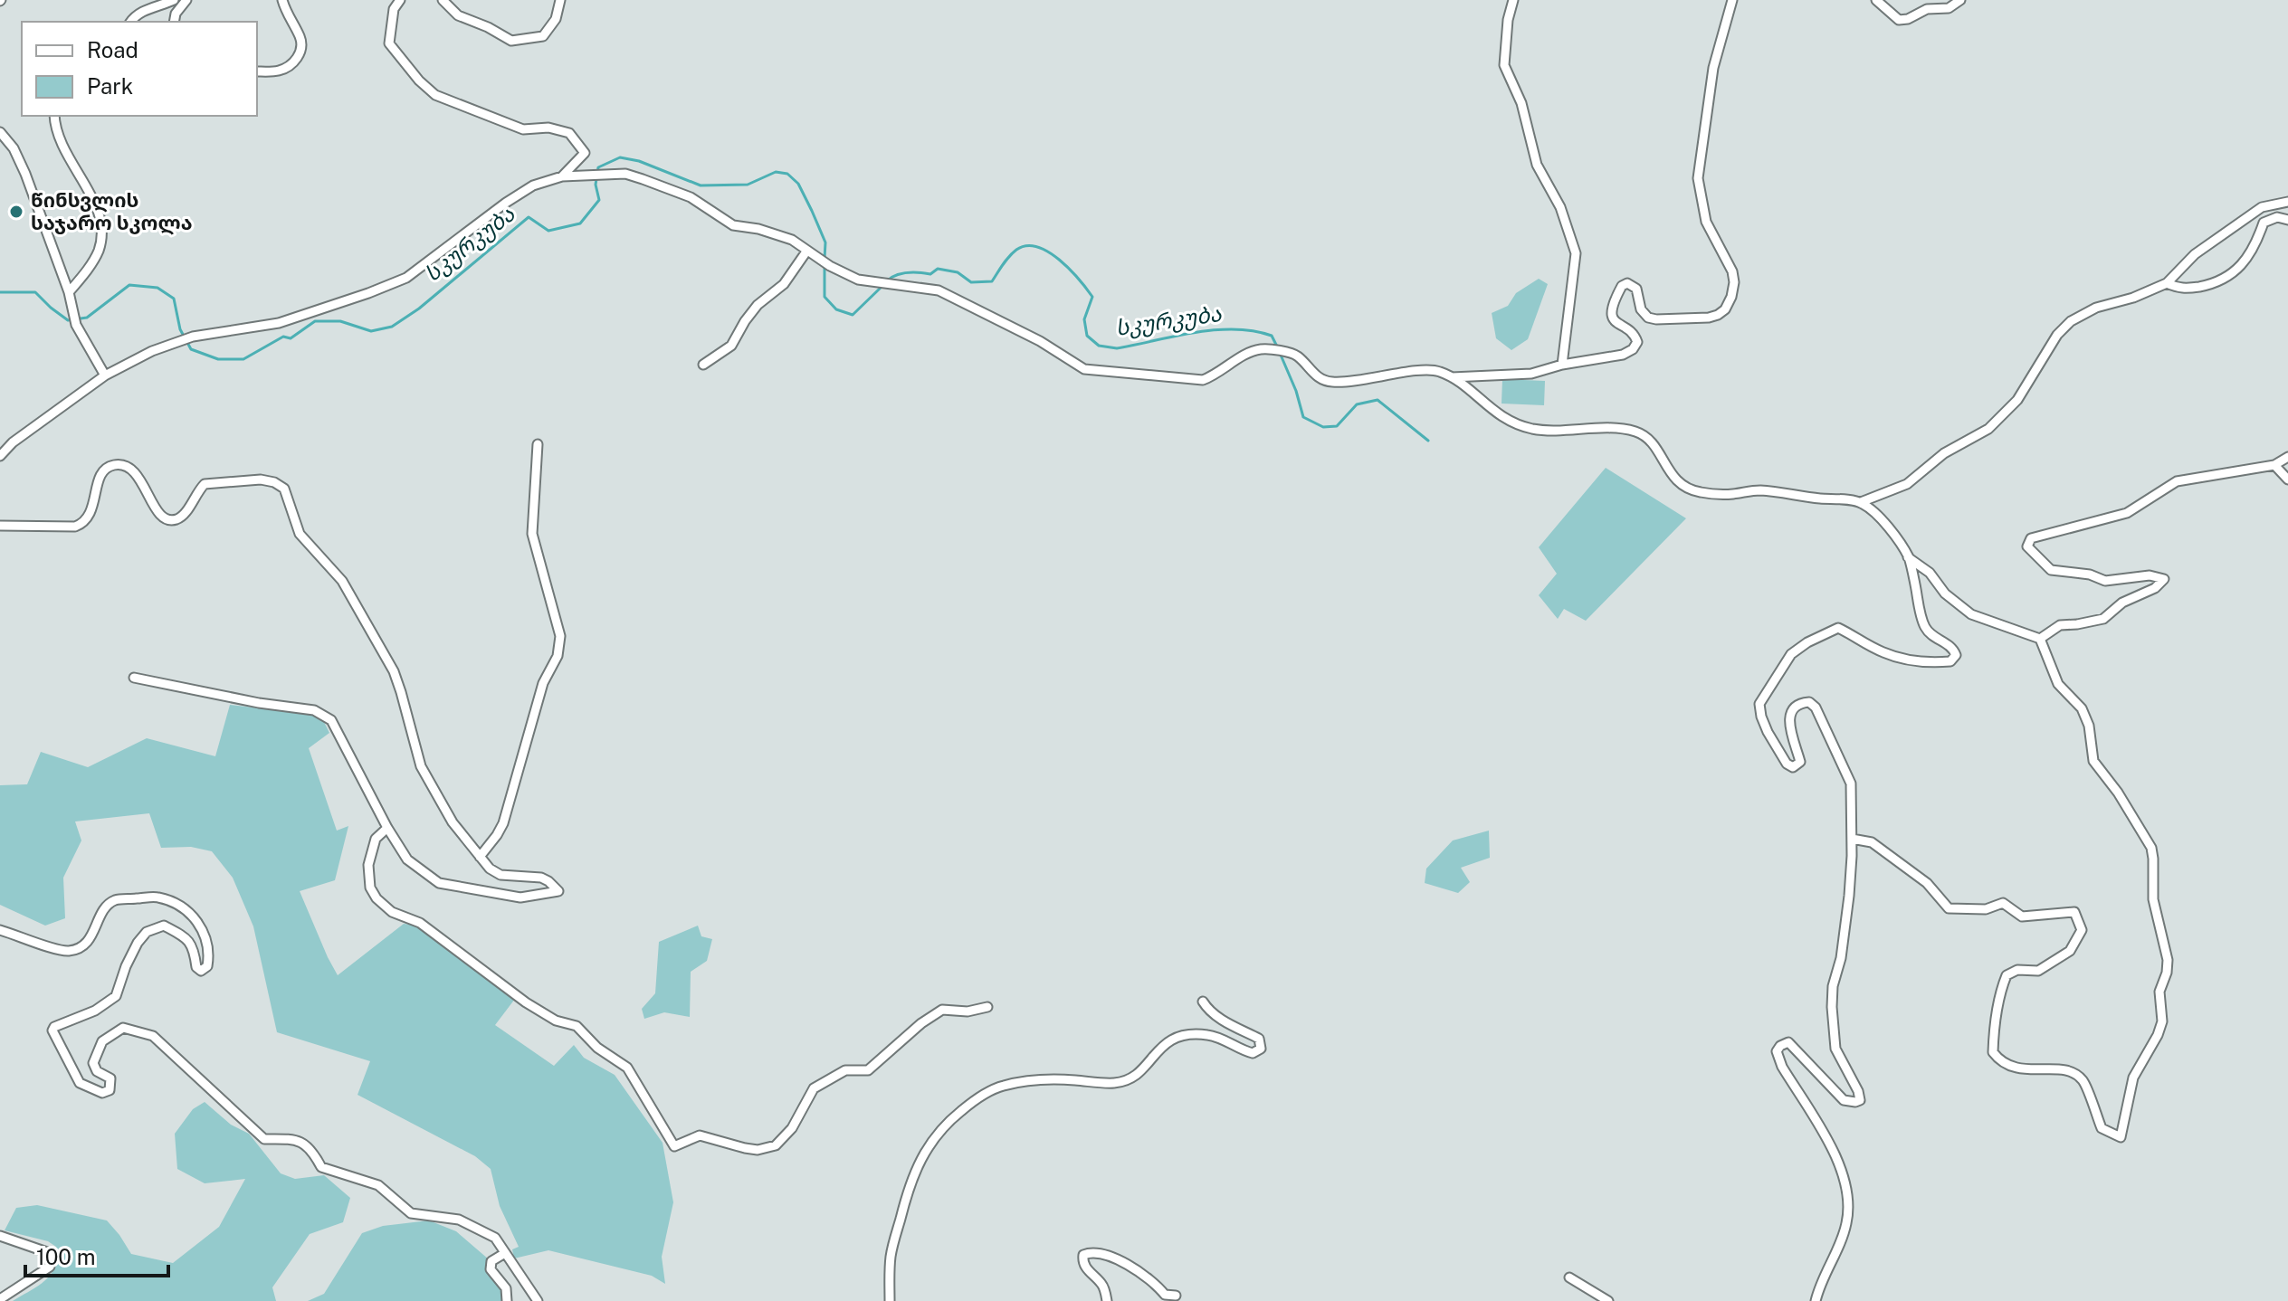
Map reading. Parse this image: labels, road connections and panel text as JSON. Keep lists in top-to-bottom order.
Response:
{
  "water": ["სკურკუბა"],
  "places": ["წინსვლის საჯარო სკოლა"],
  "legend": ["Road", "Park"],
  "scale_bar": "100 m"
}
